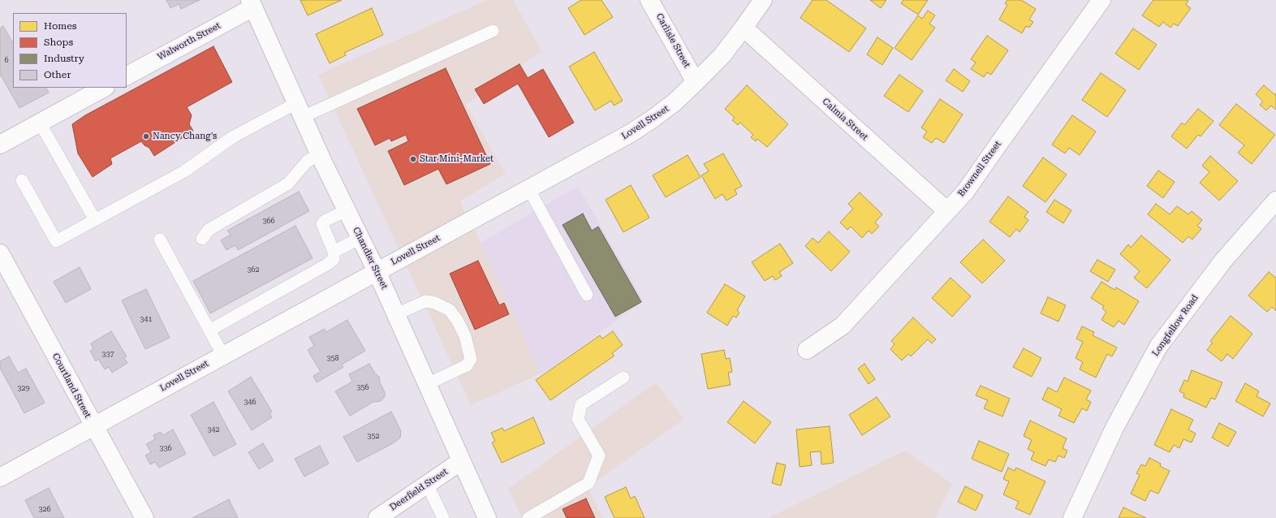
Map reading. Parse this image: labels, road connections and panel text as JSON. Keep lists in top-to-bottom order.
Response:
{
  "streets": {
    "street": [
      "Carlisle Street",
      "Walworth Street",
      "Calmia Street",
      "Lovell Street",
      "Brownell Street",
      "Chandler Street",
      "Longfellow Road",
      "Courtland Street",
      "Deerfield Street"
    ]
  },
  "crossings": [
    ["Carlisle Street", "Lovell Street"],
    ["Walworth Street", "Chandler Street"],
    ["Calmia Street", "Lovell Street"],
    ["Calmia Street", "Brownell Street"],
    ["Lovell Street", "Chandler Street"],
    ["Lovell Street", "Courtland Street"],
    ["Chandler Street", "Deerfield Street"]
  ],
  "places": ["Nancy Chang's", "Star Mini-Market"],
  "house_numbers": [
    "6",
    "366",
    "362",
    "341",
    "337",
    "358",
    "356",
    "329",
    "346",
    "342",
    "352",
    "336",
    "326"
  ],
  "legend": [
    "Homes",
    "Shops",
    "Industry",
    "Other"
  ]
}
